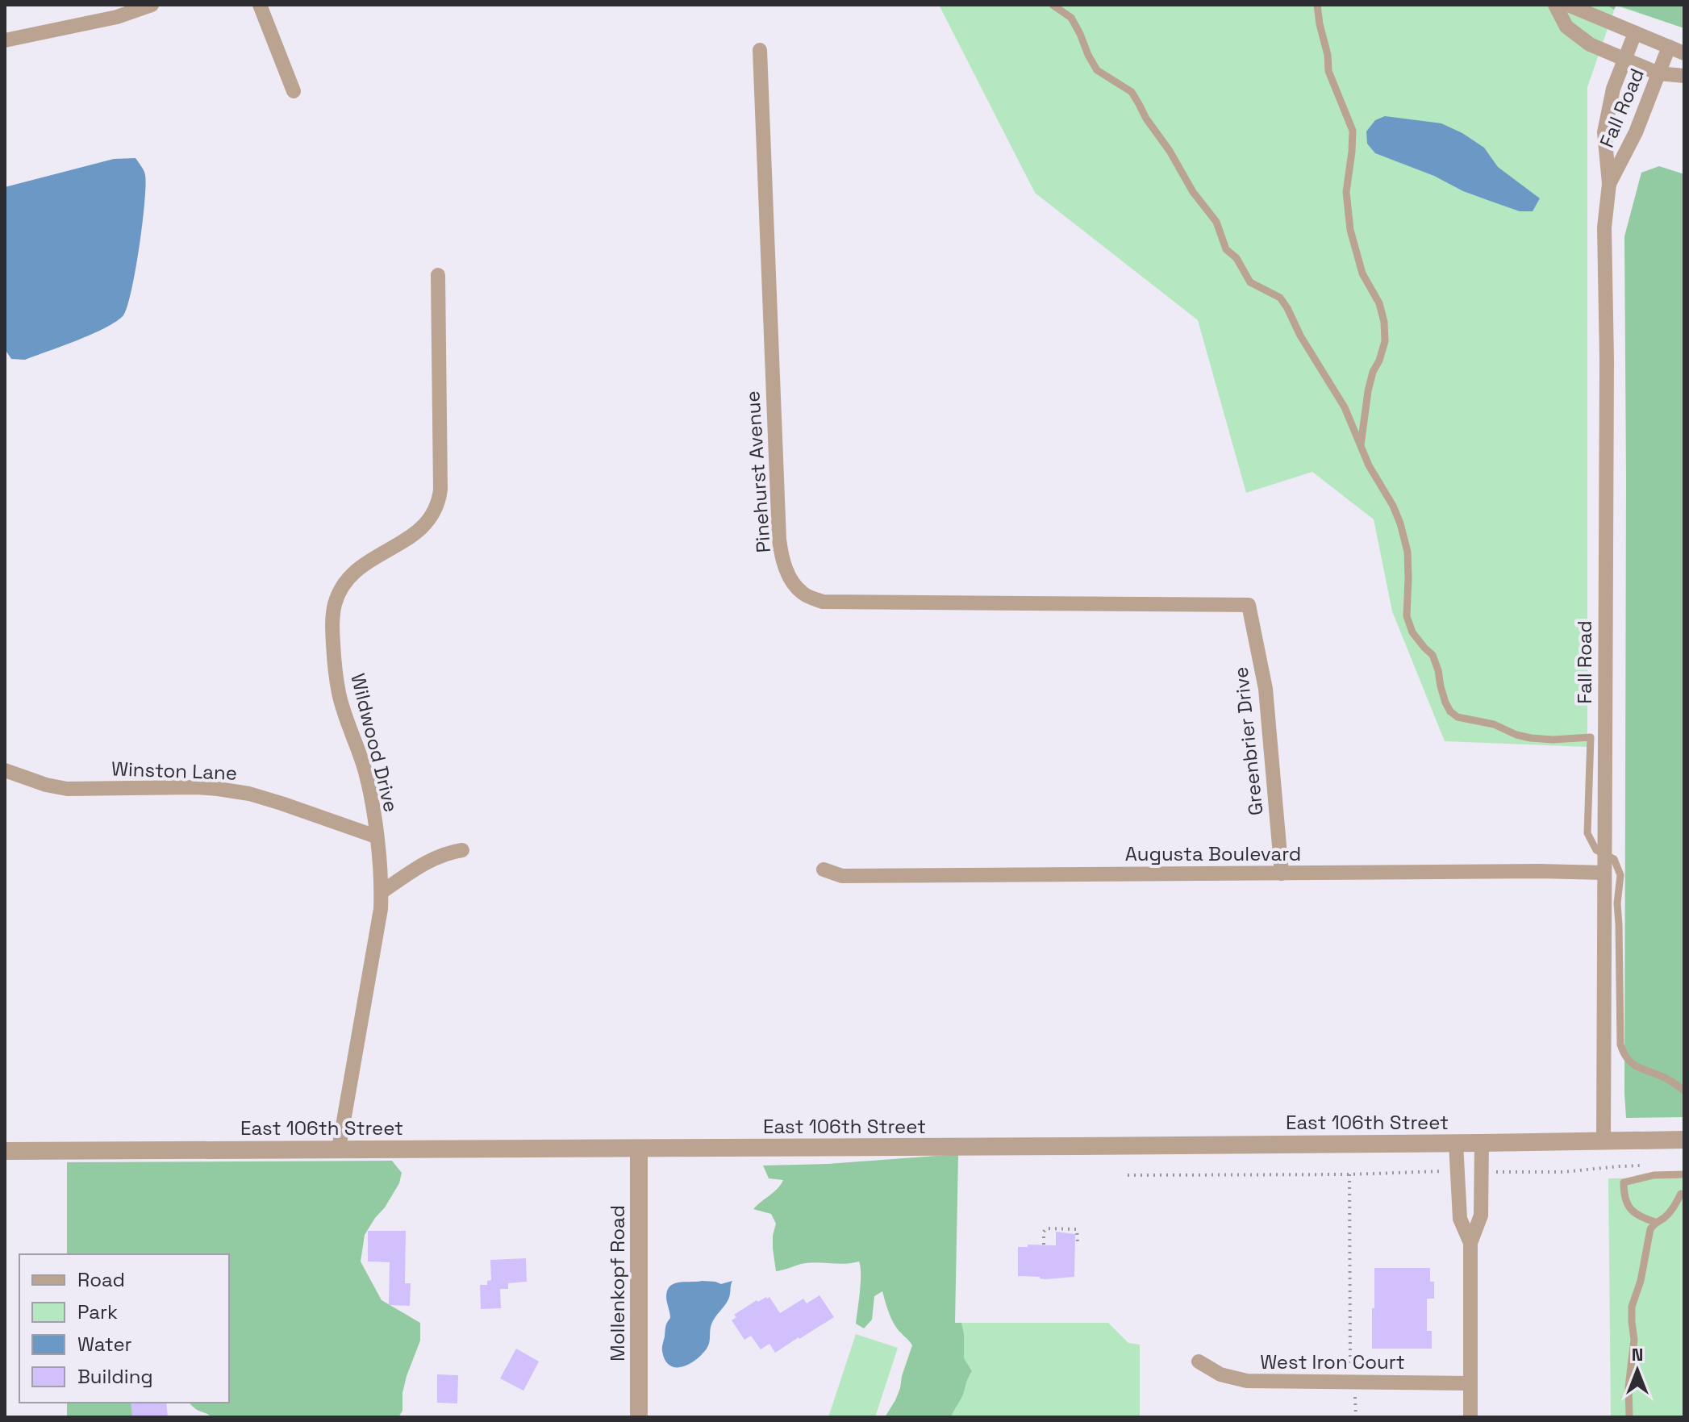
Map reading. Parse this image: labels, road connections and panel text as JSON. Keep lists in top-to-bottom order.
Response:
{
  "streets": {
    "street": [
      "Fall Road",
      "Pinehurst Avenue",
      "Greenbrier Drive",
      "Wildwood Drive",
      "Winston Lane",
      "Augusta Boulevard",
      "East 106th Street",
      "Mollenkopf Road",
      "West Iron Court"
    ]
  },
  "crossings": [
    ["Fall Road", "Augusta Boulevard"],
    ["Fall Road", "East 106th Street"],
    ["Pinehurst Avenue", "Greenbrier Drive"],
    ["Greenbrier Drive", "Augusta Boulevard"],
    ["Wildwood Drive", "Winston Lane"],
    ["Wildwood Drive", "East 106th Street"],
    ["East 106th Street", "Mollenkopf Road"]
  ],
  "legend": [
    "Road",
    "Park",
    "Water",
    "Building"
  ],
  "north": "top"
}
